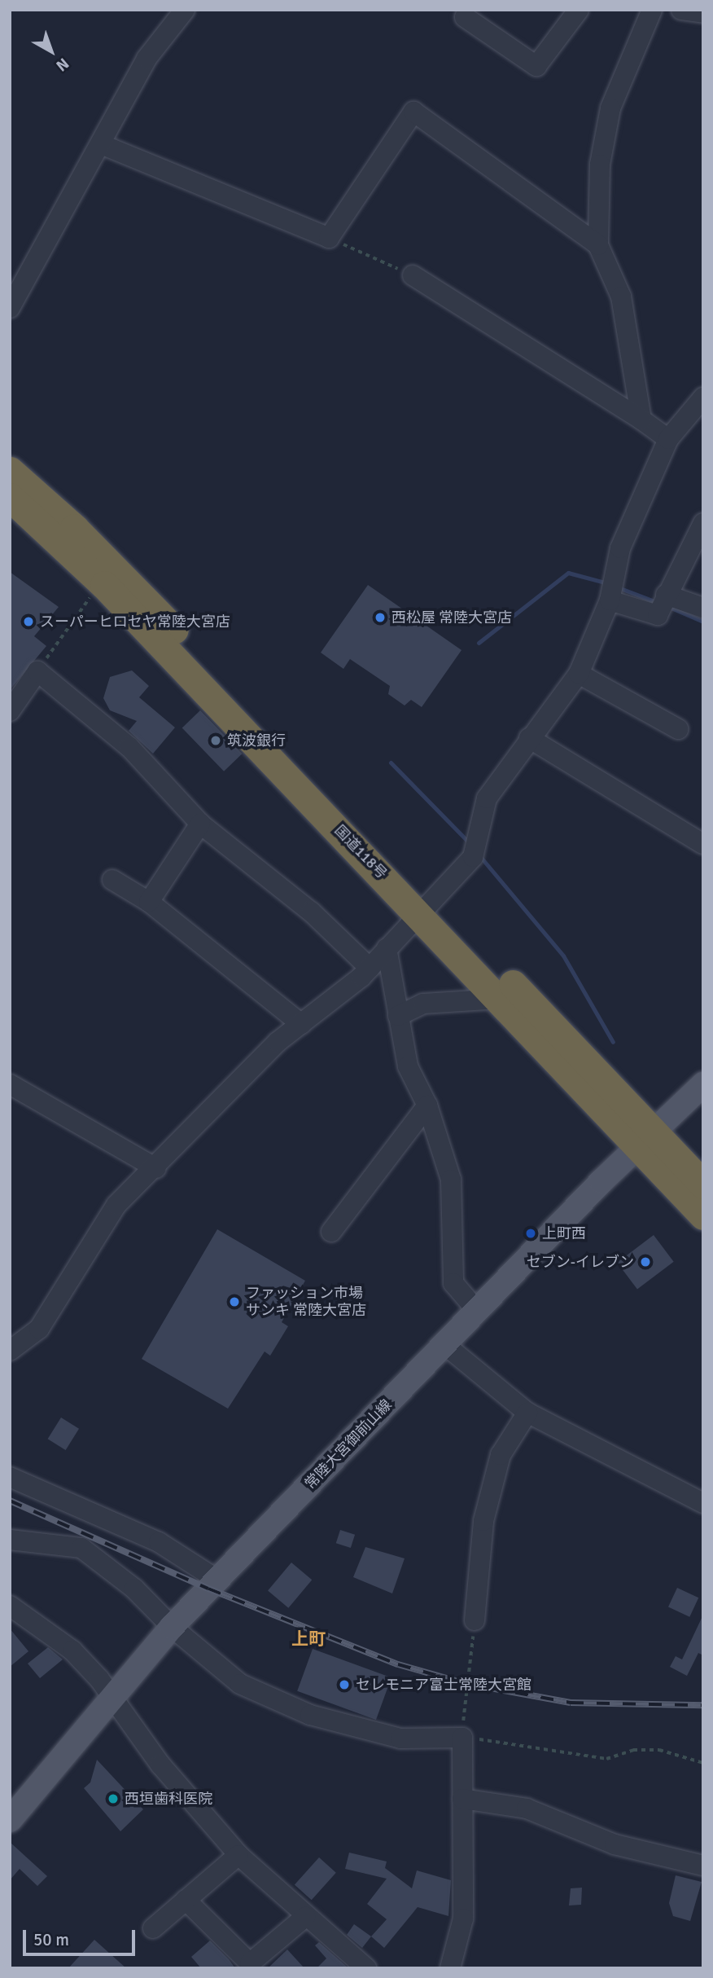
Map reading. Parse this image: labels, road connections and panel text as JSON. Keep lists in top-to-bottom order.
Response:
{
  "streets": {
    "highway": ["国道118号"],
    "main road": ["常陸大宮御前山線"]
  },
  "crossings": [
    ["国道118号", "常陸大宮御前山線"]
  ],
  "districts": ["上町"],
  "places": [
    "西松屋 常陸大宮店",
    "スーパーヒロセヤ常陸大宮店",
    "筑波銀行",
    "上町西",
    "セブン-イレブン",
    "ファッション市場 サンキ 常陸大宮店",
    "セレモニア富士常陸大宮館",
    "西垣歯科医院"
  ],
  "scale_bar": "50 m",
  "north": "bottom right"
}
